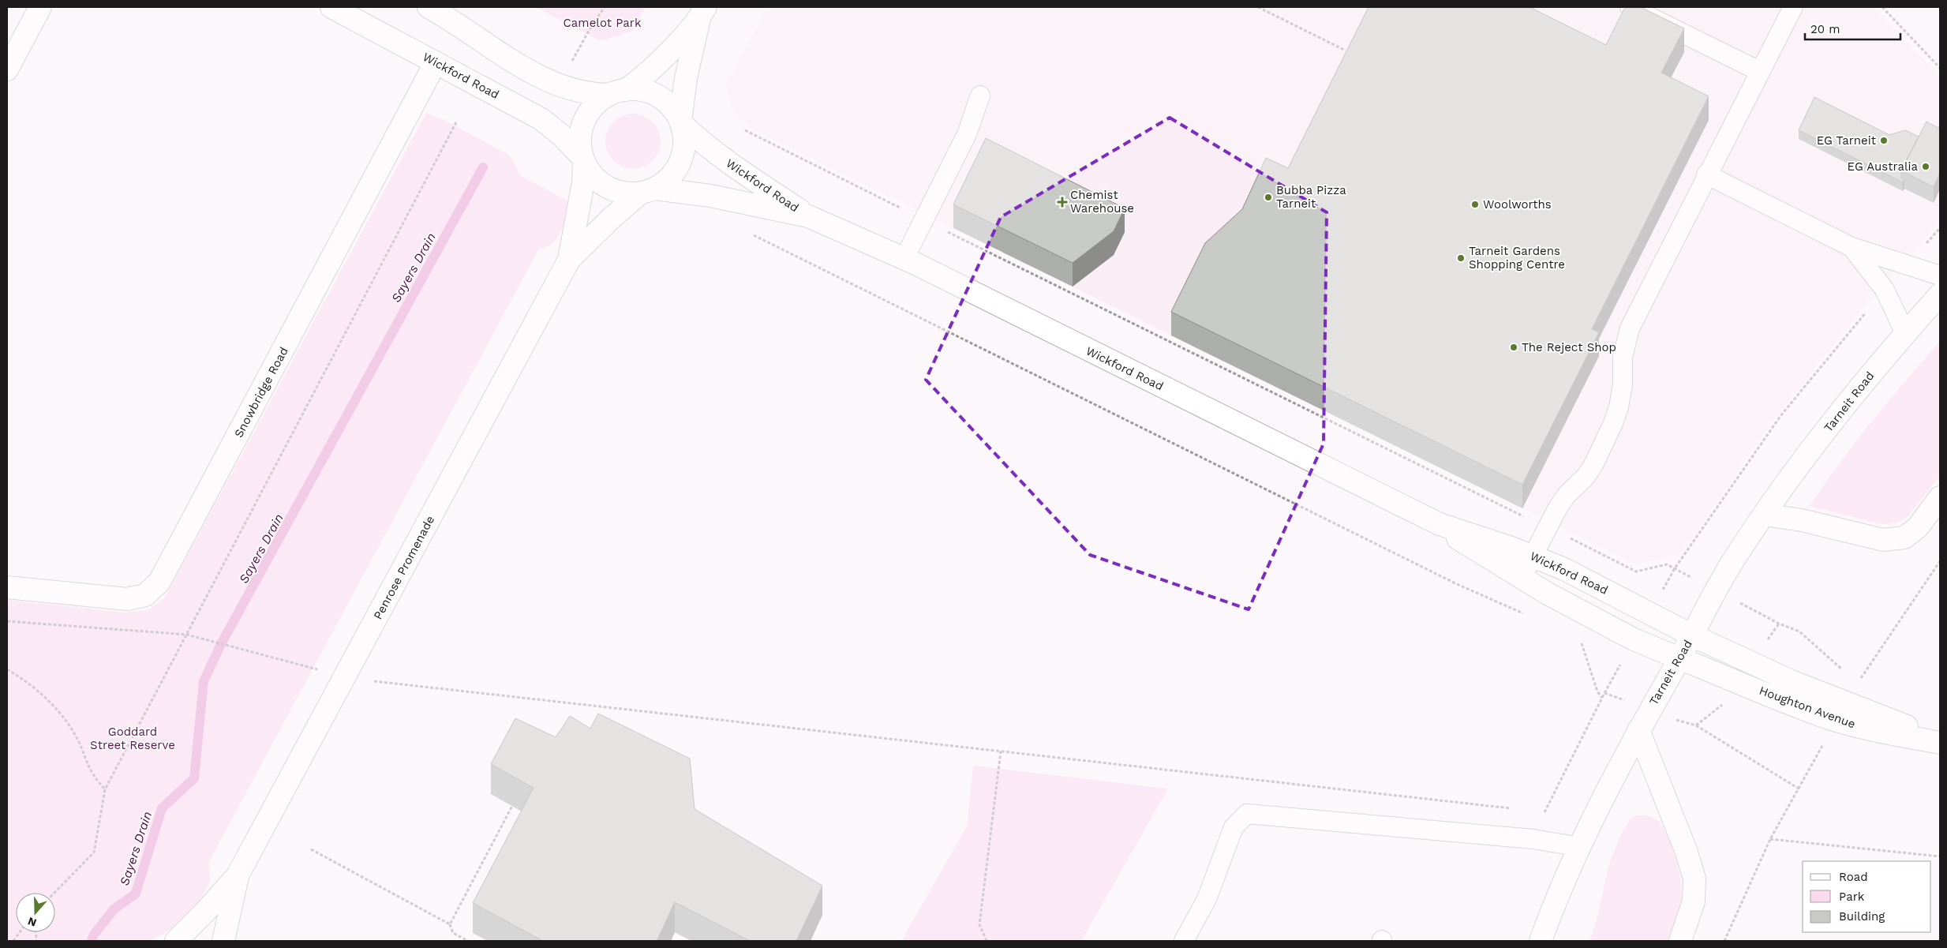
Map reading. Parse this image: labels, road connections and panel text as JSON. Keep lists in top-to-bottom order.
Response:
{
  "streets": {
    "street": [
      "Wickford Road",
      "Snowbridge Road",
      "Tarneit Road",
      "Penrose Promenade",
      "Houghton Avenue"
    ]
  },
  "crossings": [
    ["Wickford Road", "Snowbridge Road"],
    ["Wickford Road", "Tarneit Road"],
    ["Wickford Road", "Penrose Promenade"],
    ["Wickford Road", "Houghton Avenue"],
    ["Tarneit Road", "Houghton Avenue"]
  ],
  "water": ["Sayers Drain"],
  "parks": ["Camelot Park", "Goddard Street Reserve"],
  "places": {
    "other": [
      "EG Tarneit",
      "EG Australia",
      "Bubba Pizza Tarneit",
      "Woolworths",
      "Tarneit Gardens Shopping Centre",
      "The Reject Shop"
    ],
    "health": ["Chemist Warehouse"]
  },
  "legend": ["Road", "Park", "Building"],
  "scale_bar": "20 m",
  "north": "bottom"
}
